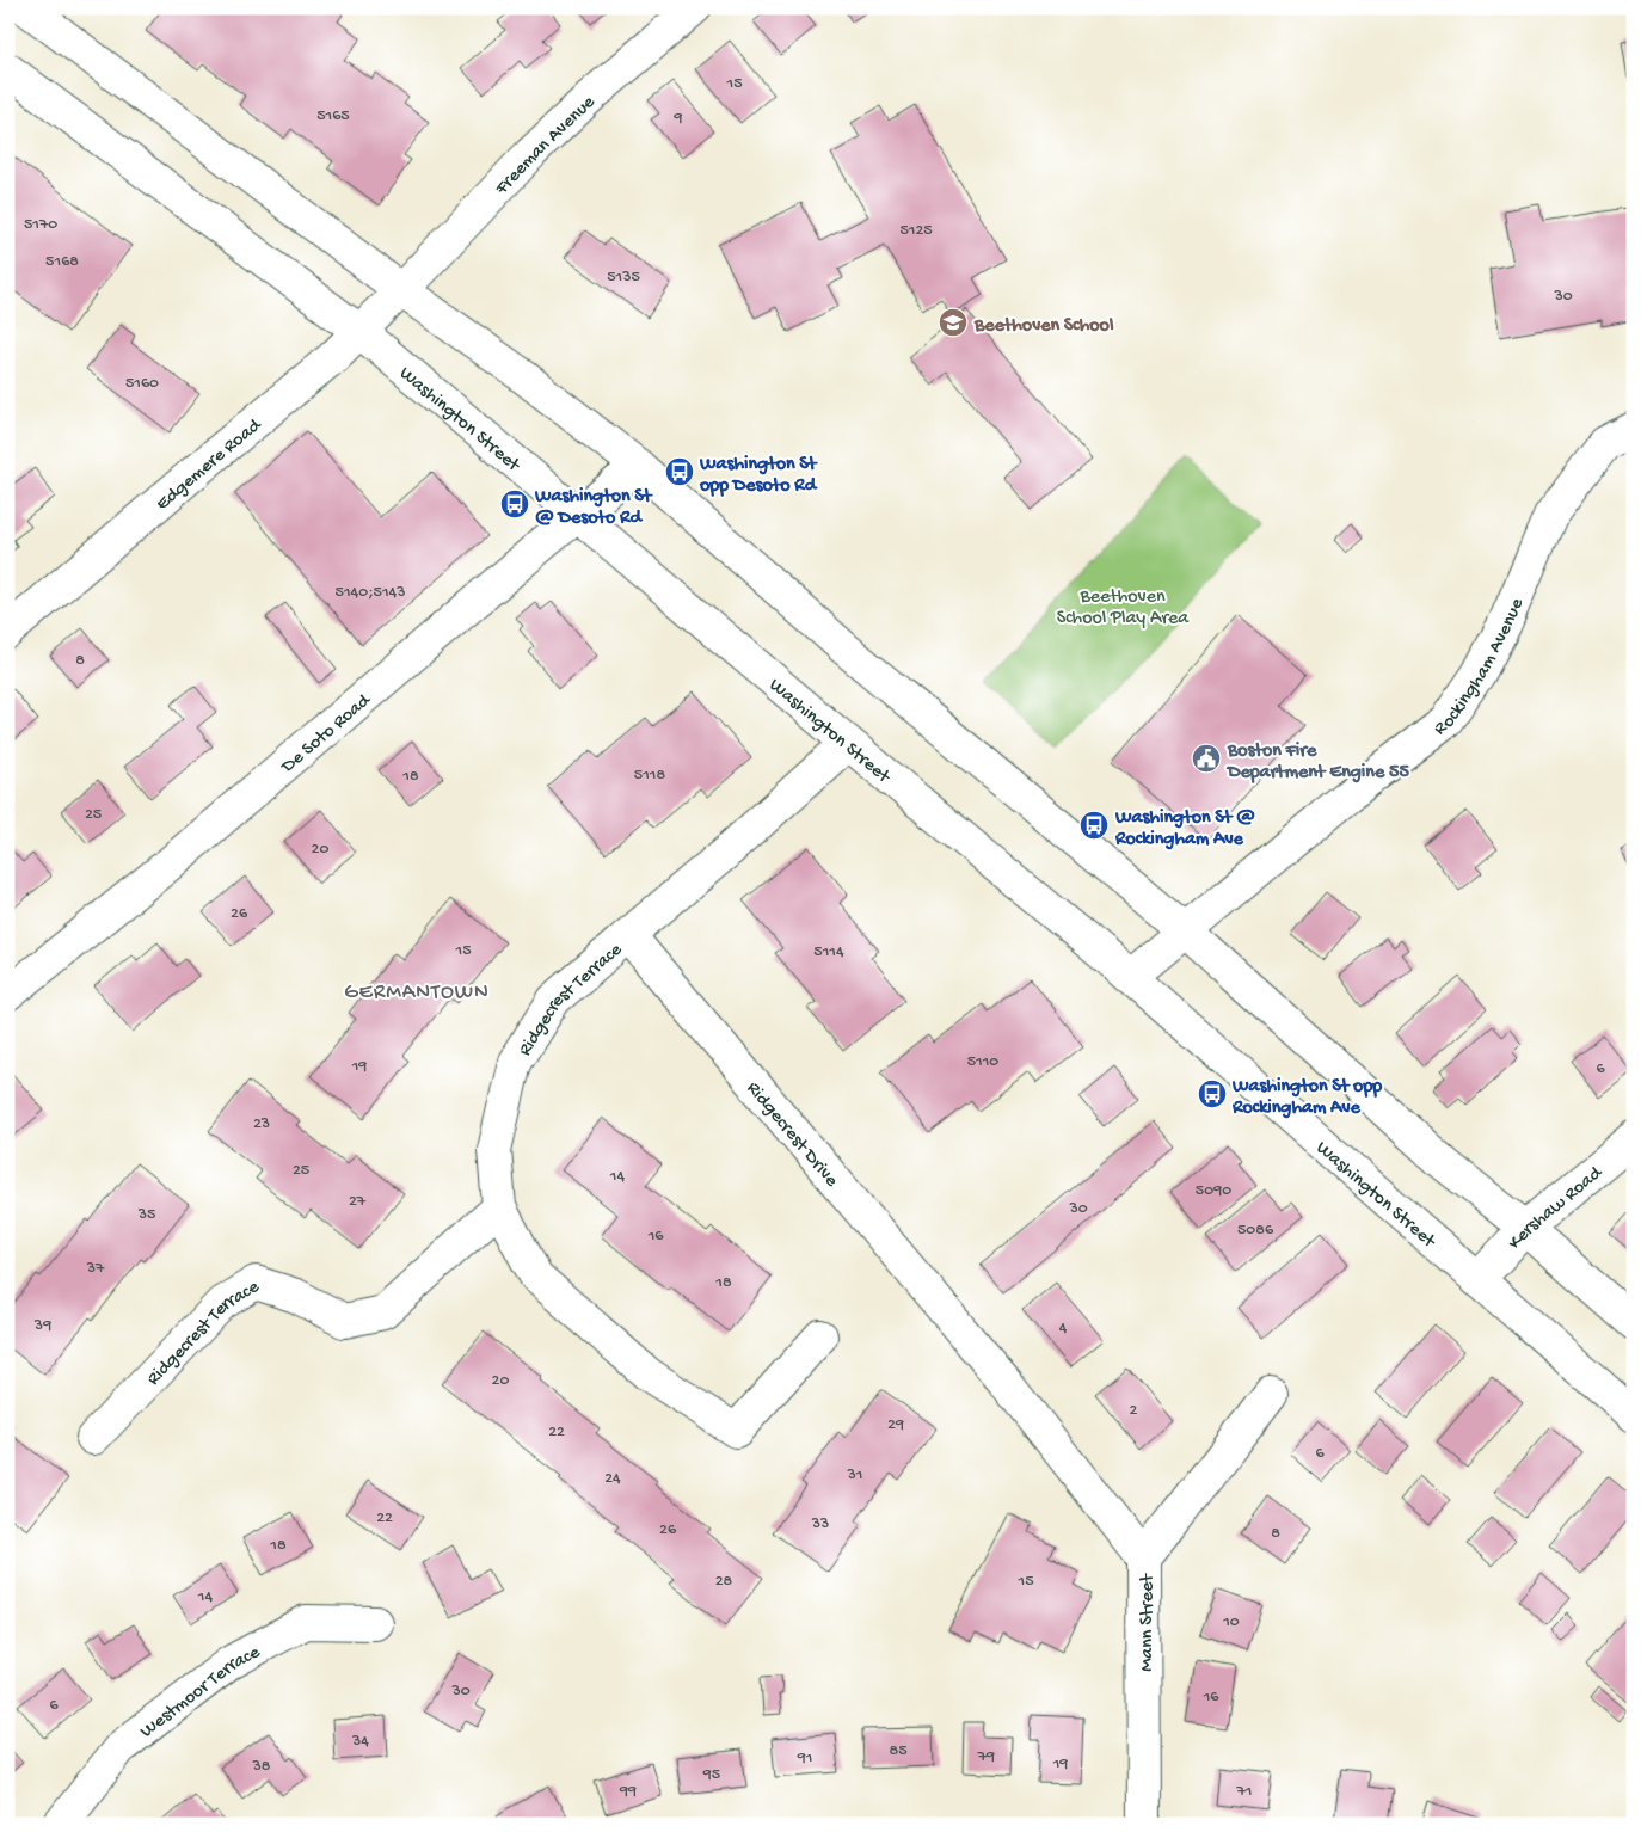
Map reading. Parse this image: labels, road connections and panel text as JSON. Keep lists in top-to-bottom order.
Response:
{
  "streets": {
    "street": [
      "Freeman Avenue",
      "Washington Street",
      "Edgemere Road",
      "Rockingham Avenue",
      "De Soto Road",
      "Ridgecrest Terrace",
      "Ridgecrest Drive",
      "Kershaw Road",
      "Mann Street",
      "Westmoor Terrace"
    ]
  },
  "crossings": [
    ["Freeman Avenue", "Edgemere Road"],
    ["Washington Street", "Edgemere Road"],
    ["Washington Street", "Rockingham Avenue"],
    ["Washington Street", "De Soto Road"],
    ["Washington Street", "Kershaw Road"],
    ["Ridgecrest Terrace", "Ridgecrest Drive"],
    ["Ridgecrest Drive", "Mann Street"]
  ],
  "districts": ["GERMANTOWN"],
  "parks": ["Beethoven School Play Area"],
  "places": {
    "school or university": ["Beethoven School"],
    "bus stop": [
      "Washington St opp Desoto Rd",
      "Washington St @ Desoto Rd",
      "Washington St @ Rockingham Ave",
      "Washington St opp Rockingham Ave"
    ],
    "public building": ["Boston Fire Department Engine 55"]
  },
  "house_numbers": [
    "15",
    "5165",
    "9",
    "5170",
    "5125",
    "5168",
    "5135",
    "30",
    "5160",
    "5140;5143",
    "8",
    "5118",
    "18",
    "25",
    "20",
    "26",
    "15",
    "5114",
    "5110",
    "19",
    "6",
    "23",
    "25",
    "14",
    "5090",
    "27",
    "30",
    "35",
    "5086",
    "16",
    "37",
    "18",
    "39",
    "4",
    "20",
    "2",
    "29",
    "22",
    "6",
    "31",
    "24",
    "22",
    "33",
    "26",
    "8",
    "18",
    "28",
    "15",
    "14",
    "10",
    "30",
    "16",
    "6",
    "34",
    "85",
    "79",
    "91",
    "19",
    "38",
    "95",
    "99",
    "71"
  ]
}
